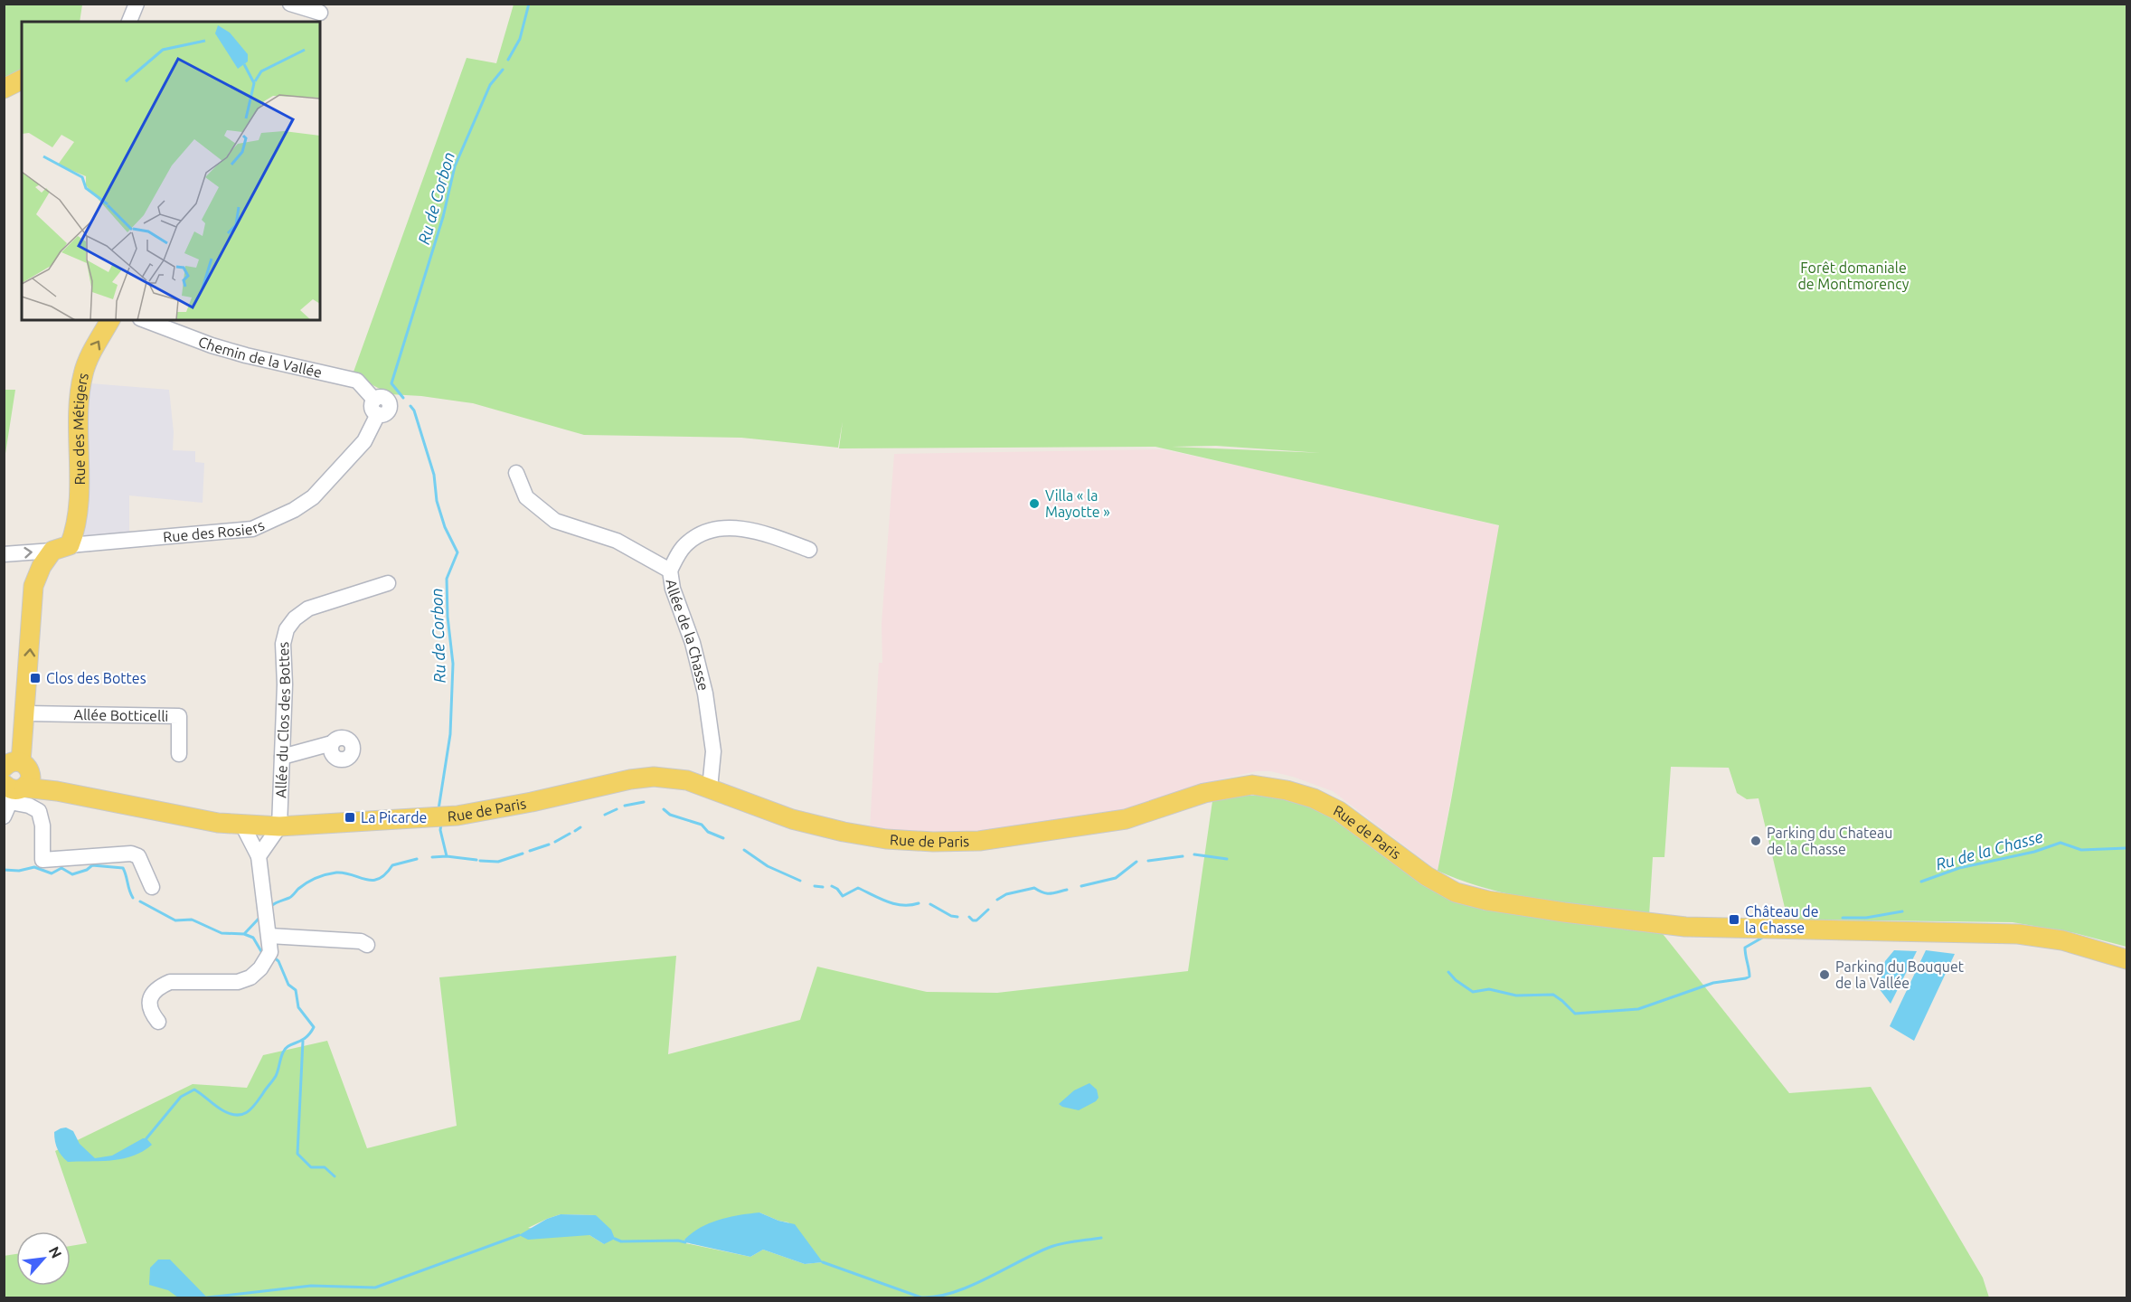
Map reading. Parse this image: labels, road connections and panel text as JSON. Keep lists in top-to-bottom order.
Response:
{
  "streets": {
    "main road": ["Rue des Métigers", "Rue de Paris"],
    "street": [
      "Chemin de la Vallée",
      "Rue des Rosiers",
      "Allée de la Chasse",
      "Allée Botticelli",
      "Allée du Clos des Bottes"
    ]
  },
  "crossings": [
    ["Chemin de la Vallée", "Rue des Rosiers"],
    ["Rue des Métigers", "Rue des Rosiers"],
    ["Rue des Métigers", "Allée Botticelli"],
    ["Rue des Métigers", "Rue de Paris"],
    ["Allée de la Chasse", "Rue de Paris"],
    ["Allée du Clos des Bottes", "Rue de Paris"]
  ],
  "one_way": ["Rue des Métigers"],
  "water": ["Ru de Corbon", "Ru de la Chasse"],
  "parks": ["Forêt domaniale de Montmorency"],
  "places": {
    "other": ["Villa « la Mayotte »", "Parking du Chateau de la Chasse", "Parking du Bouquet de la Vallée"],
    "transit": ["Clos des Bottes", "La Picarde", "Château de la Chasse"]
  },
  "north": "top right"
}
